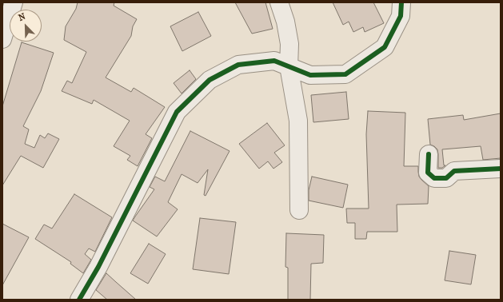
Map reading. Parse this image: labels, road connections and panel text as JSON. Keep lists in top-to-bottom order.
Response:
{
  "north": "top left"
}
